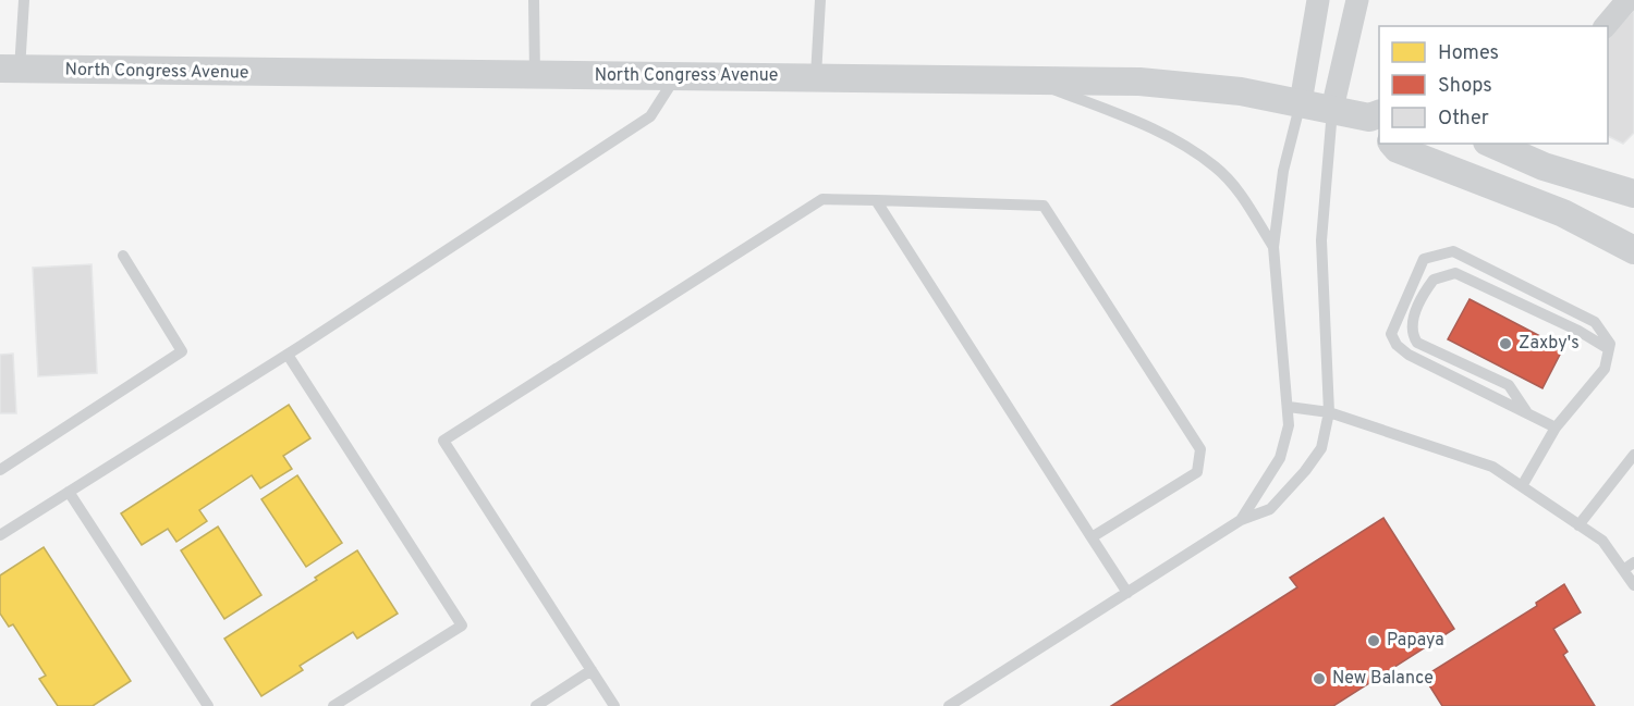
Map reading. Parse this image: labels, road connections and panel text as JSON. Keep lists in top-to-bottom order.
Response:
{
  "streets": {
    "street": ["North Congress Avenue"]
  },
  "places": ["Zaxby's", "Papaya", "New Balance"],
  "legend": ["Homes", "Shops", "Other"]
}
